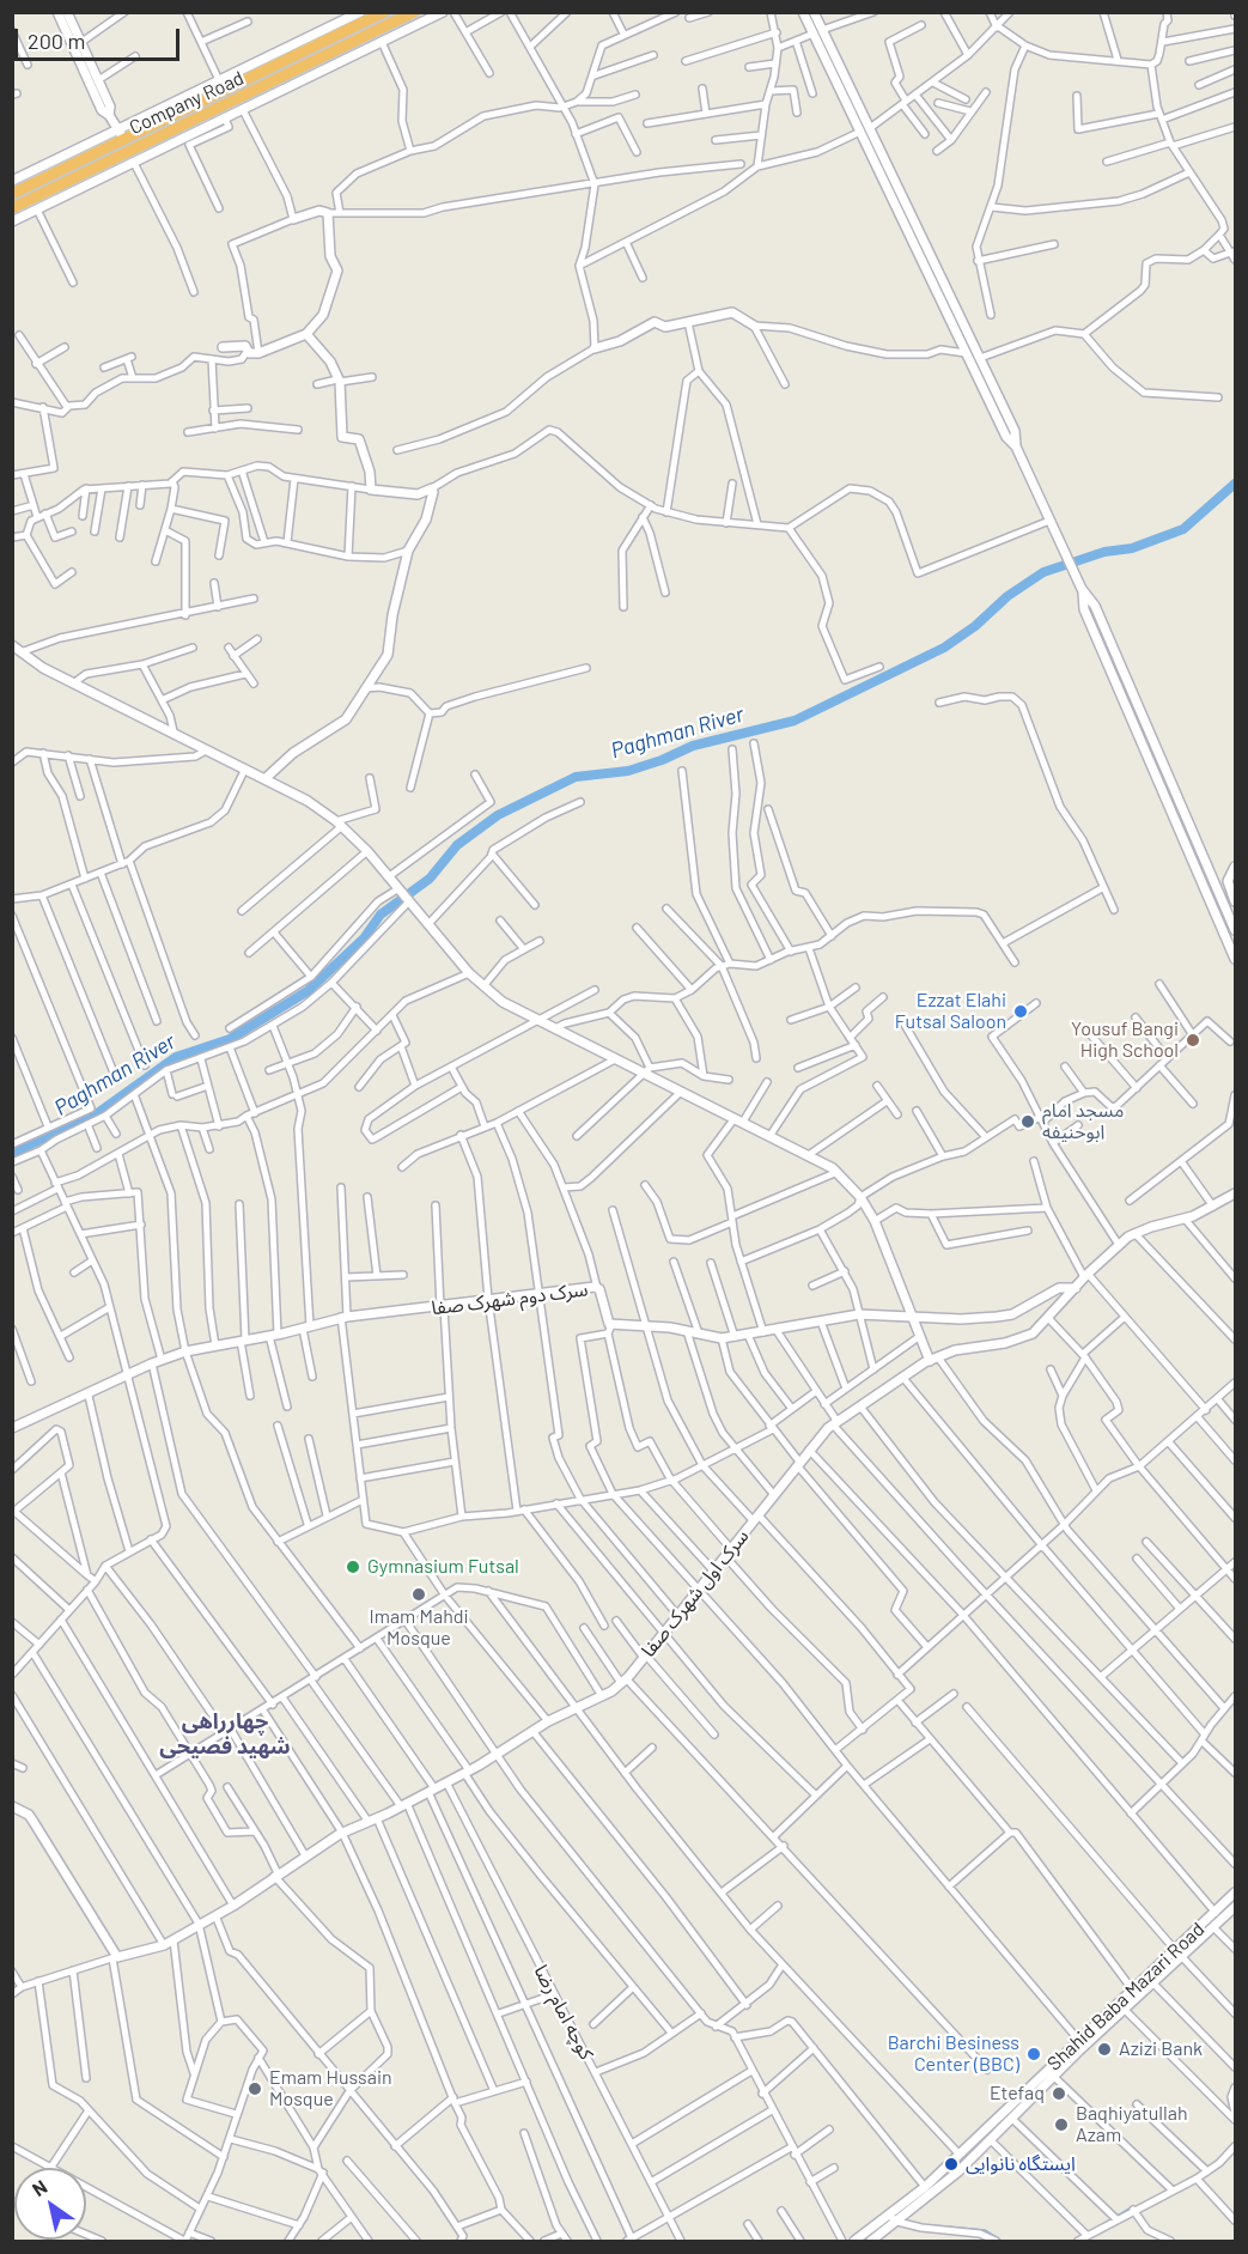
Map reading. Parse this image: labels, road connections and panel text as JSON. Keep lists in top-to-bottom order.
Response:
{
  "streets": {
    "highway": ["Company Road"],
    "street": [
      "سرک دوم شهرک صفا",
      "سرک اول شهرک صفا",
      "Shahid Baba Mazari Road",
      "کوچه امام رضا"
    ]
  },
  "crossings": [
    ["سرک اول شهرک صفا", "کوچه امام رضا"]
  ],
  "districts": ["چهارراهی شهید فصیحی"],
  "water": ["Paghman River"],
  "places": [
    "Ezzat Elahi Futsal Saloon",
    "Yousuf Bangi High School",
    "مسجد امام ابوحنیفه",
    "Gymnasium Futsal",
    "Imam Mahdi Mosque",
    "Azizi Bank",
    "Barchi Besiness Center (BBC)",
    "Emam Hussain Mosque",
    "Etefaq",
    "Baqhiyatullah Azam",
    "ایستگاه نانوایی"
  ],
  "scale_bar": "200 m",
  "north": "top left"
}
